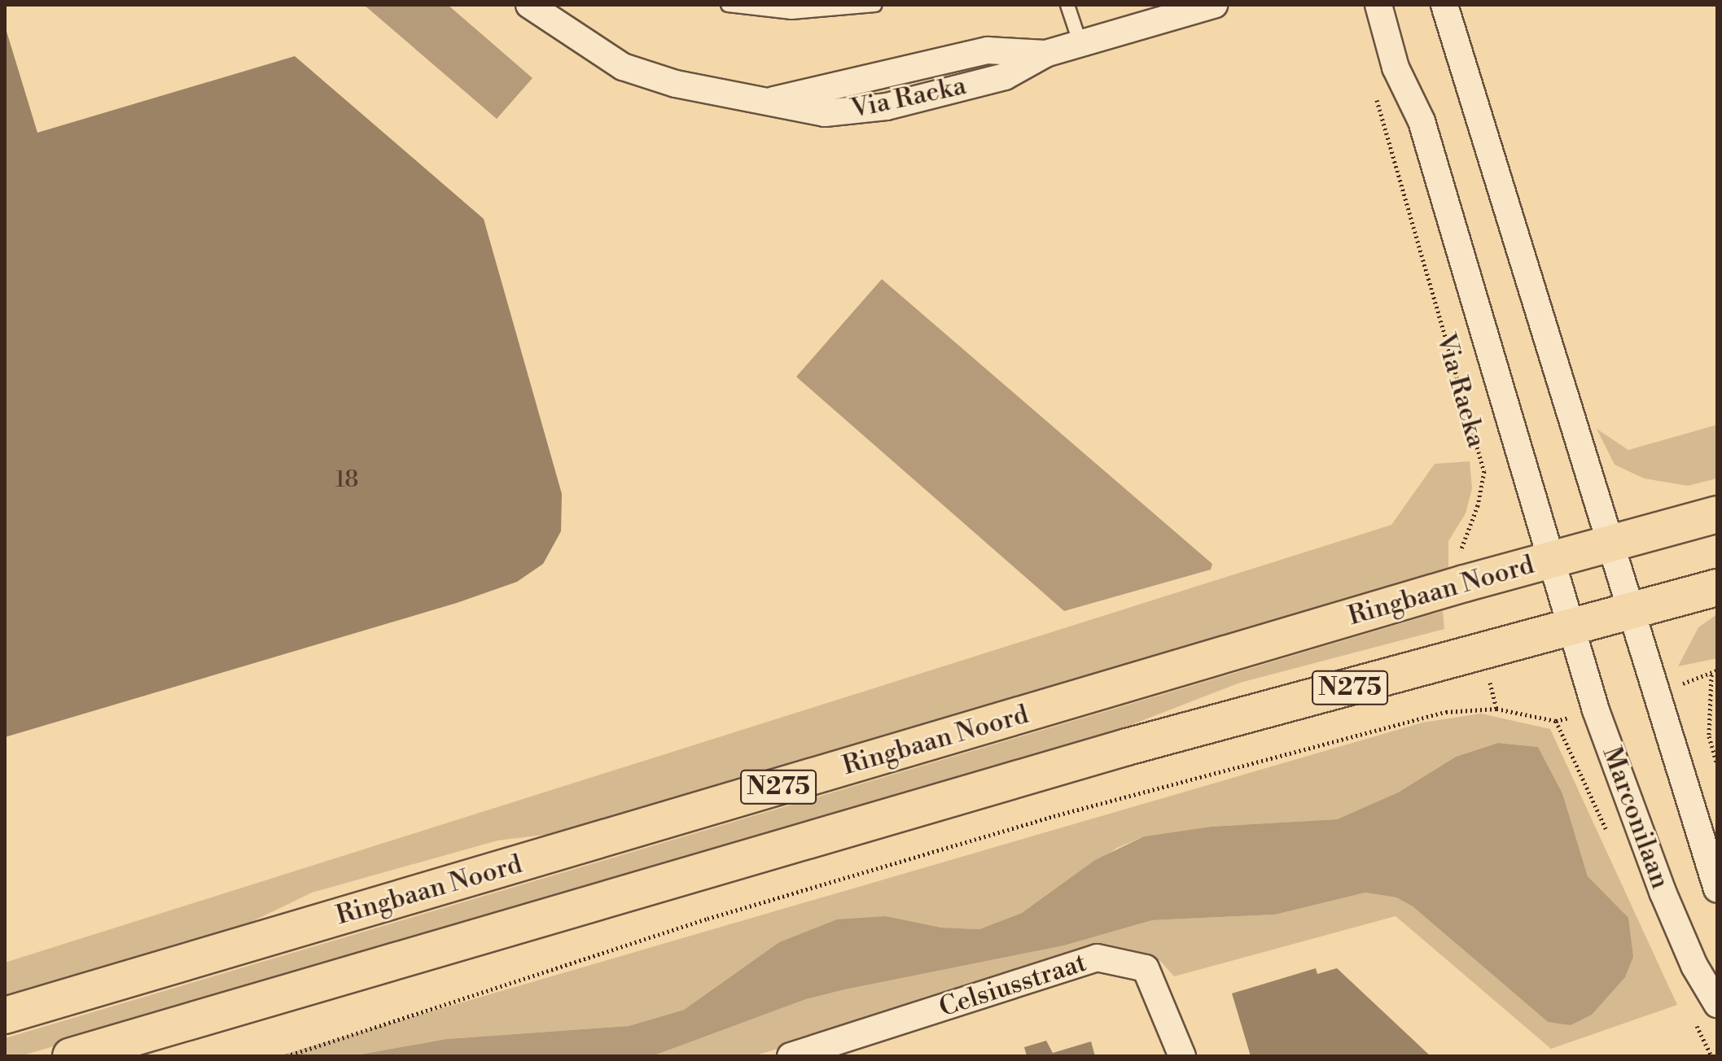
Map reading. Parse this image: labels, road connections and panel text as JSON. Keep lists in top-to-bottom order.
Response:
{
  "streets": {
    "main road": ["Ringbaan Noord", "N275"],
    "street": ["Via Raeka", "Marconilaan", "Celsiusstraat"]
  },
  "crossings": [
    ["Via Raeka", "Ringbaan Noord"],
    ["Via Raeka", "N275"],
    ["Via Raeka", "Marconilaan"],
    ["Ringbaan Noord", "Marconilaan"],
    ["N275", "Marconilaan"]
  ],
  "house_numbers": ["18"]
}
